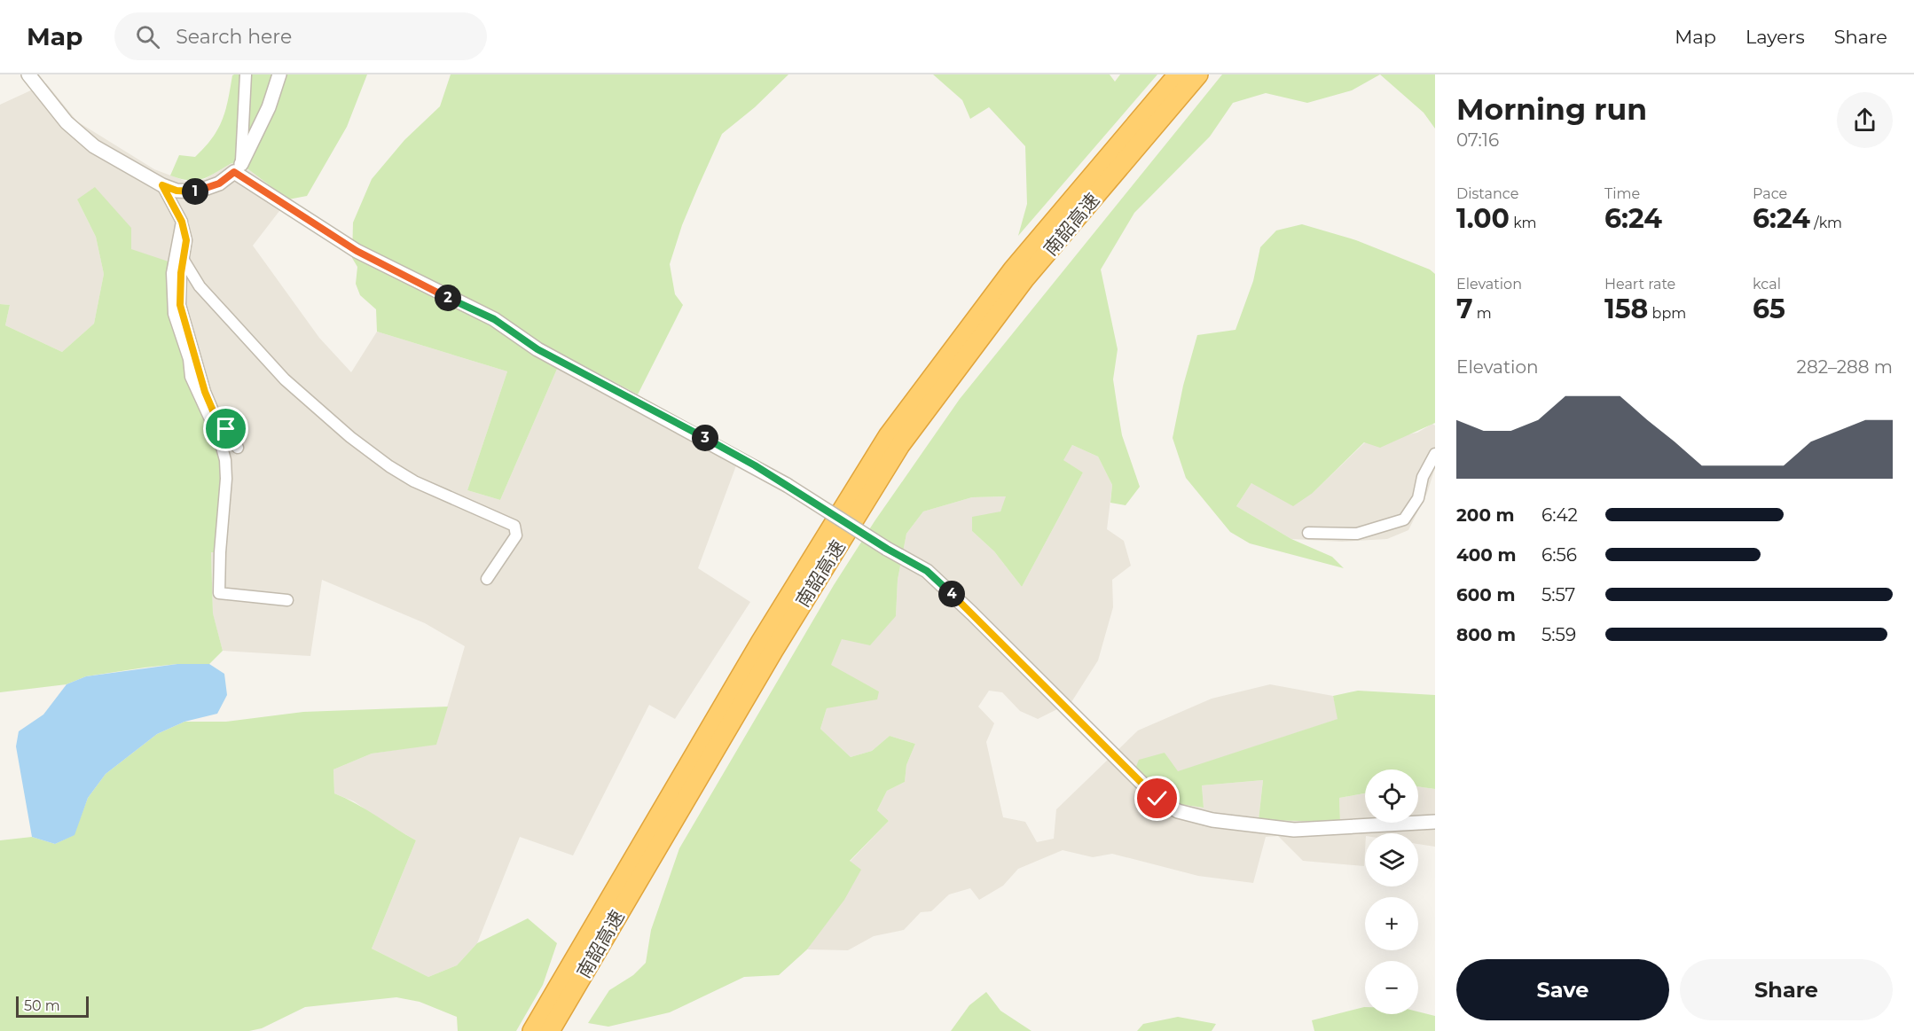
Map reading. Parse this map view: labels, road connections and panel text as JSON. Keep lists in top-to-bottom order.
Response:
{
  "streets": {
    "highway": ["南韶高速"]
  },
  "scale_bar": "50 m",
  "page": {
    "header": "Map",
    "search": "Search here",
    "nav": ["Map", "Layers", "Share"],
    "heading": ["Morning run", "07:16"],
    "stats": [
      ["Distance", "1.00 km"],
      ["Time", "6:24"],
      ["Pace", "6:24 /km"],
      ["Elevation", "7 m"],
      ["Heart rate", "158 bpm"],
      ["kcal", "65"]
    ],
    "pins": [
      "1",
      "2",
      "3",
      "4"
    ],
    "chart": ["Elevation", "282–288 m"],
    "list": [
      {
        "name": "200 m",
        "note": "6:42"
      },
      {
        "name": "400 m",
        "note": "6:56"
      },
      {
        "name": "600 m",
        "note": "5:57"
      },
      {
        "name": "800 m",
        "note": "5:59"
      }
    ],
    "map_buttons": ["+", "−"],
    "buttons": ["Save", "Share"],
    "scale": "50 m"
  }
}
